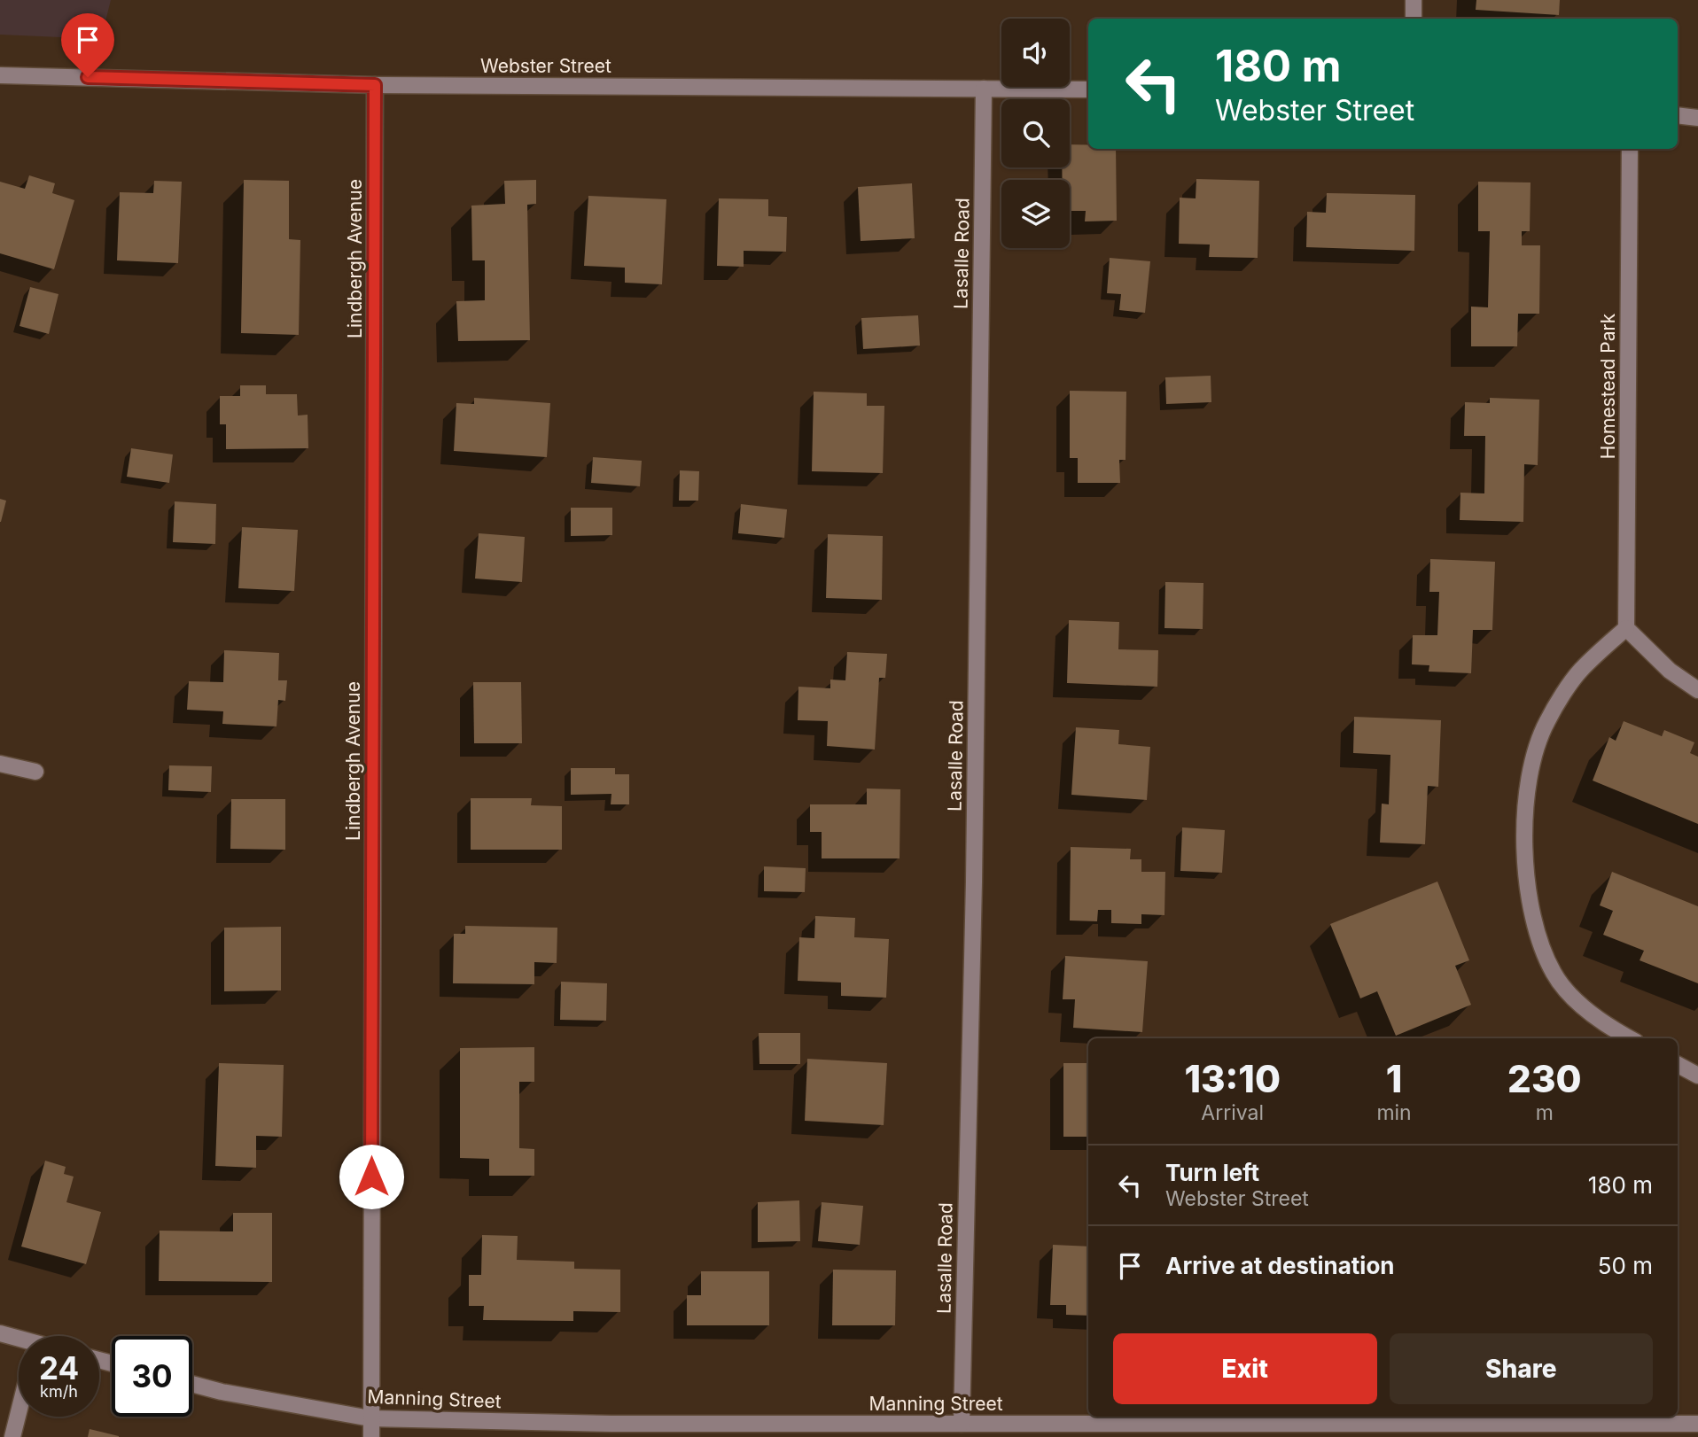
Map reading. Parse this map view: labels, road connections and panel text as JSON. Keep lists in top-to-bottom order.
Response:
{
  "streets": {
    "street": [
      "Webster Street",
      "Lasalle Road",
      "Lindbergh Avenue",
      "Homestead Park",
      "Manning Street"
    ]
  },
  "crossings": [
    ["Webster Street", "Lasalle Road"],
    ["Webster Street", "Lindbergh Avenue"],
    ["Lasalle Road", "Manning Street"],
    ["Lindbergh Avenue", "Manning Street"]
  ],
  "page": {
    "turn": ["180 m", "Webster Street"],
    "eta": [
      "13:10",
      "Arrival",
      "1",
      "min",
      "230",
      "m"
    ],
    "list": [
      {
        "name": "Turn left",
        "note": "Webster Street",
        "value": "180 m"
      },
      {
        "name": "Arrive at destination",
        "value": "50 m"
      }
    ],
    "buttons": ["Exit", "Share"],
    "speed": "24 km/h",
    "limit": "30"
  }
}
